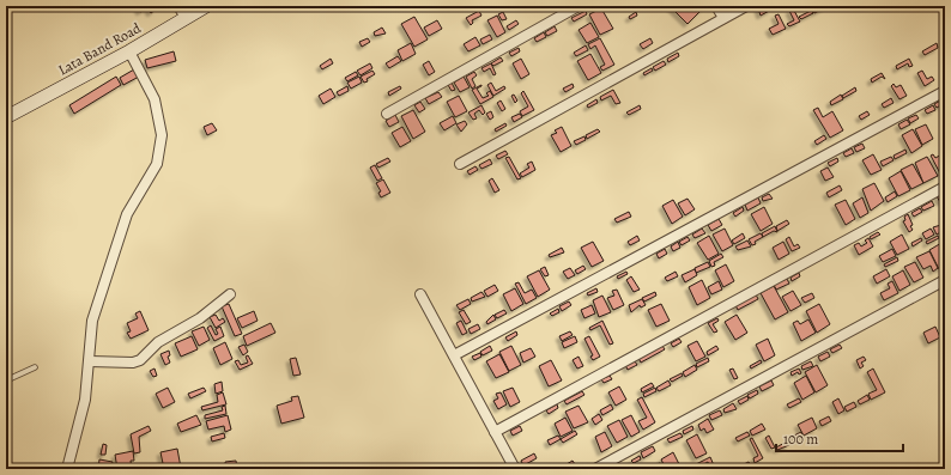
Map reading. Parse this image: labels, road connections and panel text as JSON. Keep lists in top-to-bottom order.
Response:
{
  "streets": {
    "main road": ["Lata Band Road"]
  },
  "scale_bar": "100 m"
}
